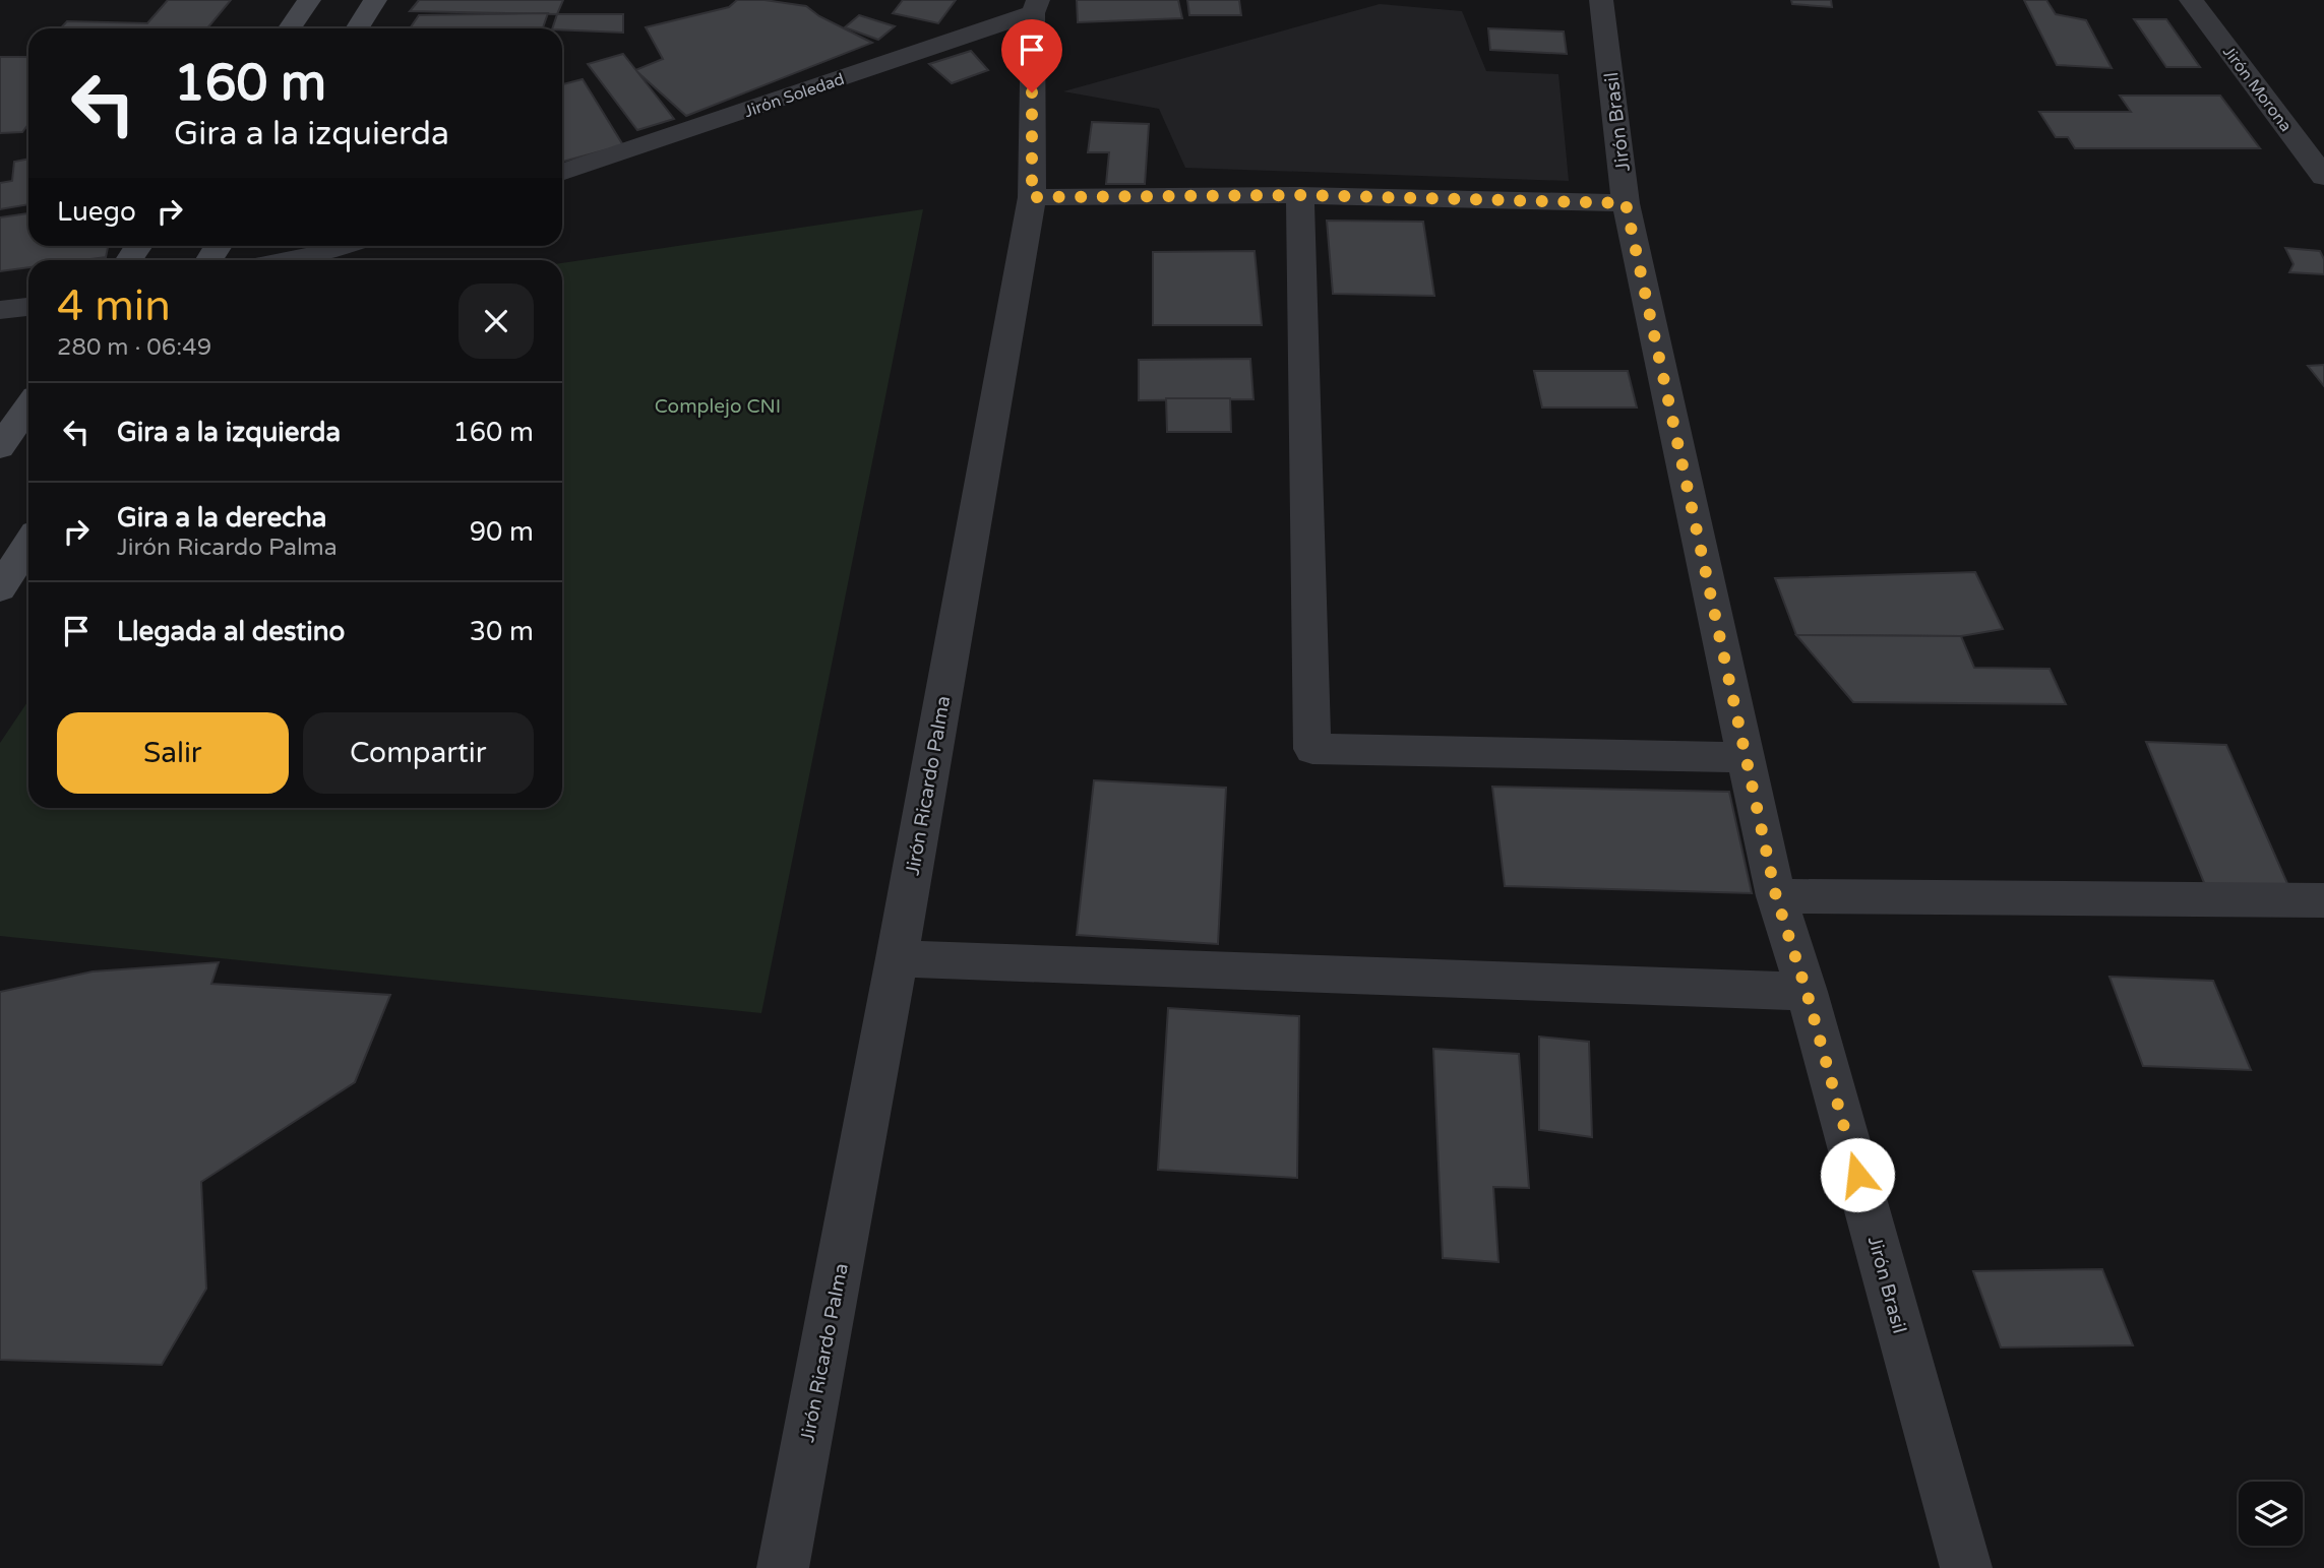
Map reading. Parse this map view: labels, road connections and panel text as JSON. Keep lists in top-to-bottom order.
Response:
{
  "streets": {
    "street": [
      "Jirón Morona",
      "Jirón Soledad",
      "Jirón Brasil",
      "Jirón Ricardo Palma"
    ]
  },
  "crossings": [
    ["Jirón Soledad", "Jirón Ricardo Palma"]
  ],
  "parks": ["Complejo CNI"],
  "page": {
    "turn": ["160 m", "Gira a la izquierda"],
    "then": "Luego",
    "heading": ["4 min", "280 m · 06:49"],
    "list": [
      {
        "name": "Gira a la izquierda",
        "value": "160 m"
      },
      {
        "name": "Gira a la derecha",
        "note": "Jirón Ricardo Palma",
        "value": "90 m"
      },
      {
        "name": "Llegada al destino",
        "value": "30 m"
      }
    ],
    "buttons": ["Salir", "Compartir"]
  }
}
